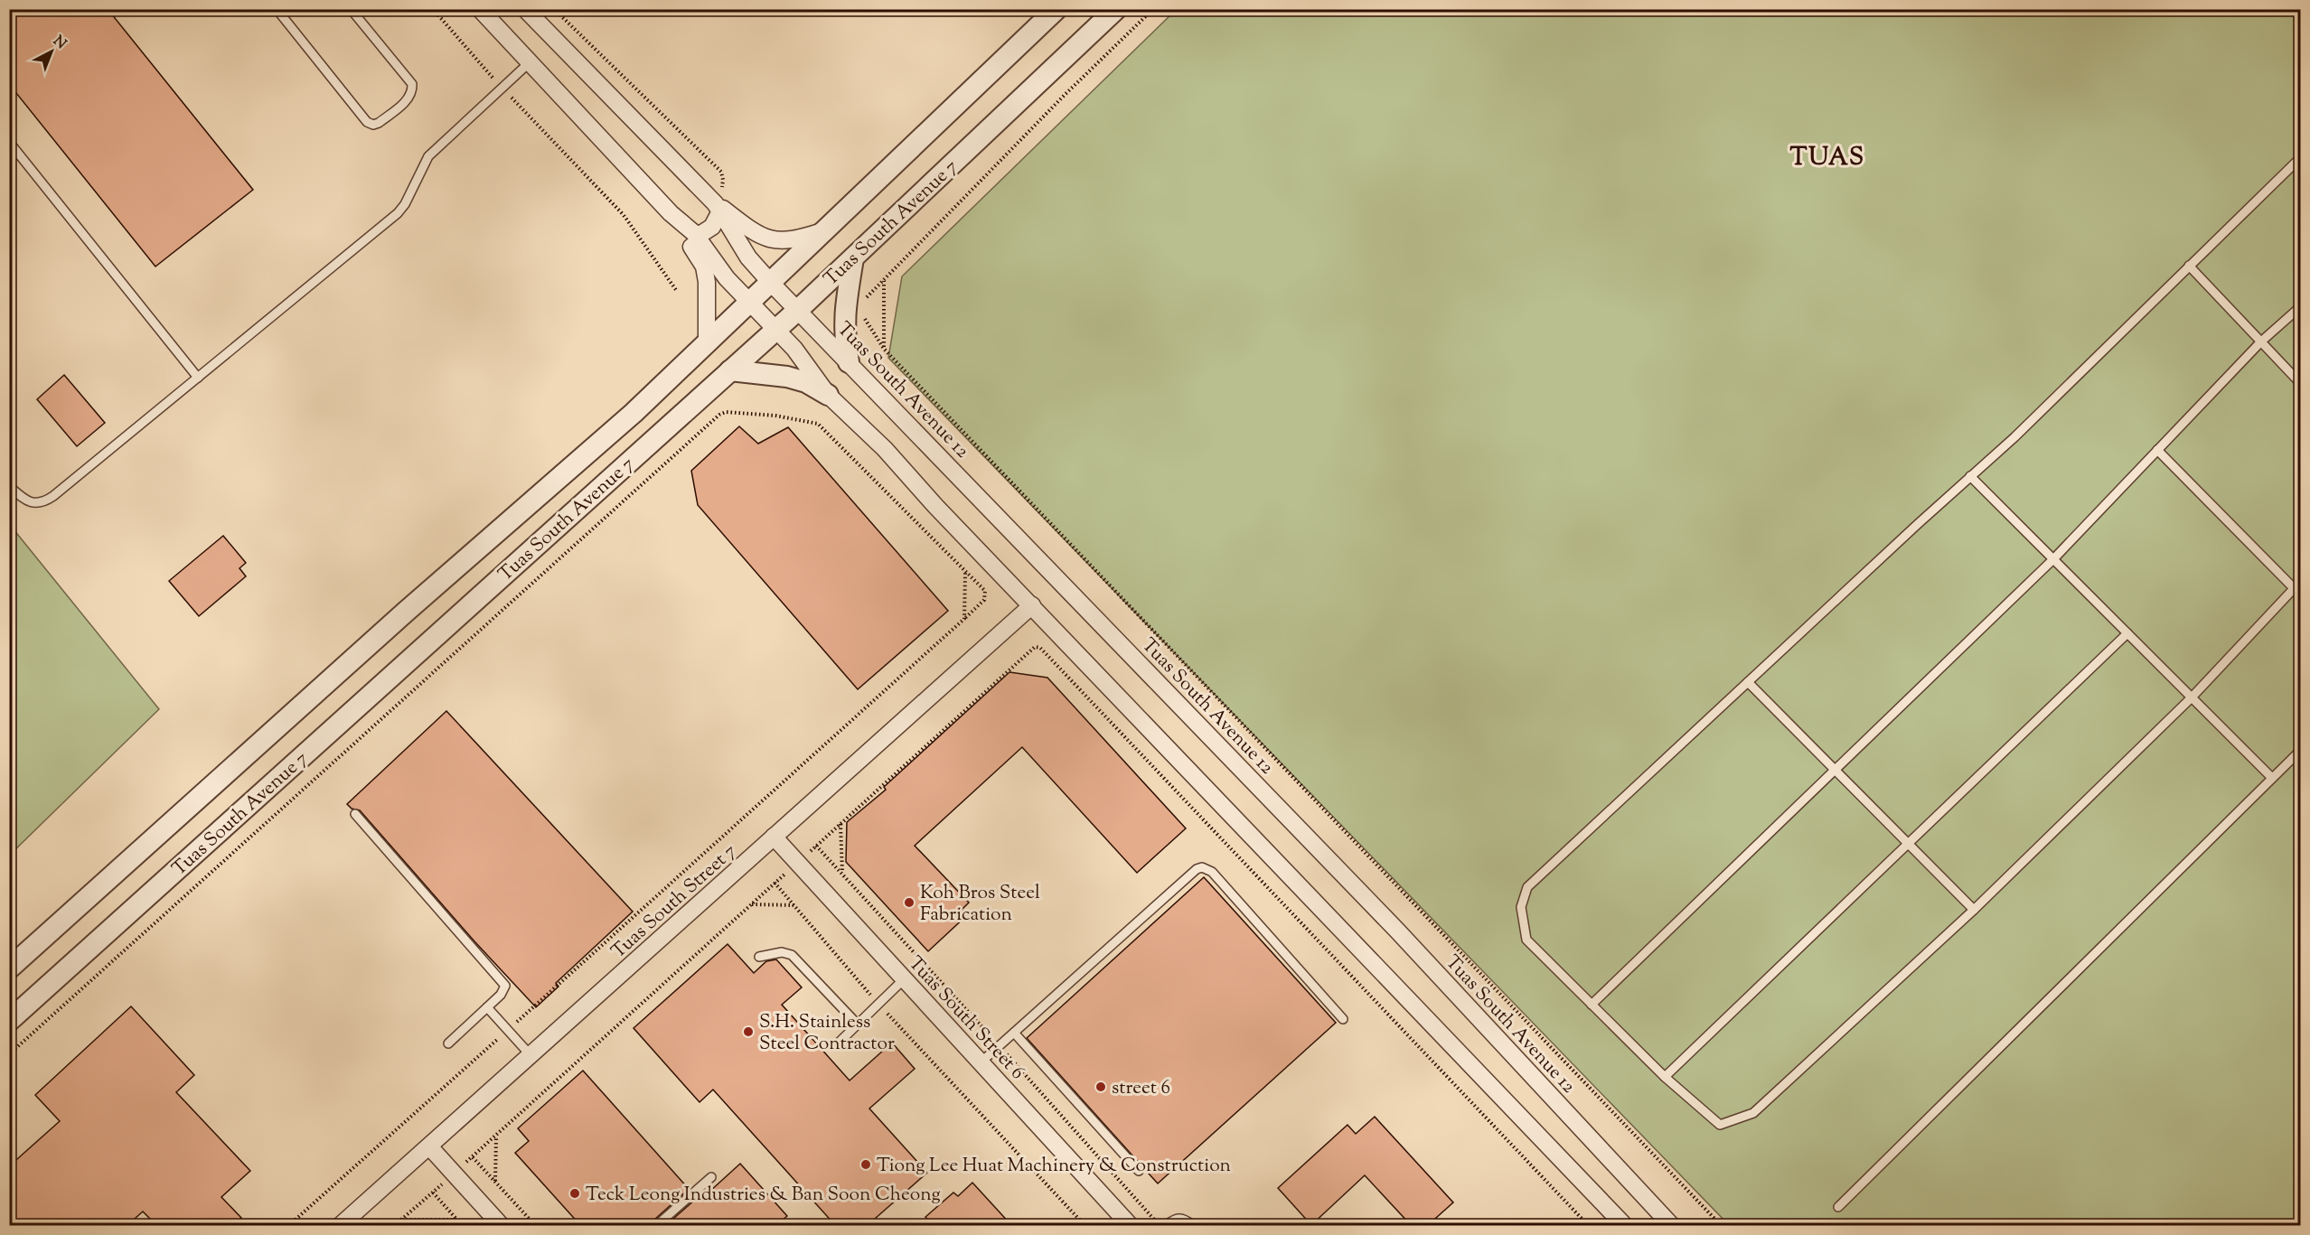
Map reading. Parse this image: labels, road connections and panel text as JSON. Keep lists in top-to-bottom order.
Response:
{
  "streets": {
    "street": [
      "Tuas South Avenue 7",
      "Tuas South Avenue 12",
      "Tuas South Street 7",
      "Tuas South Street 6"
    ]
  },
  "crossings": [
    ["Tuas South Avenue 7", "Tuas South Avenue 12"],
    ["Tuas South Street 7", "Tuas South Street 6"]
  ],
  "districts": ["TUAS"],
  "places": [
    "Koh Bros Steel Fabrication",
    "S.H. Stainless Steel Contractor",
    "street 6",
    "Tiong Lee Huat Machinery & Construction",
    "Teck Leong Industries & Ban Soon Cheong"
  ],
  "north": "top right"
}
